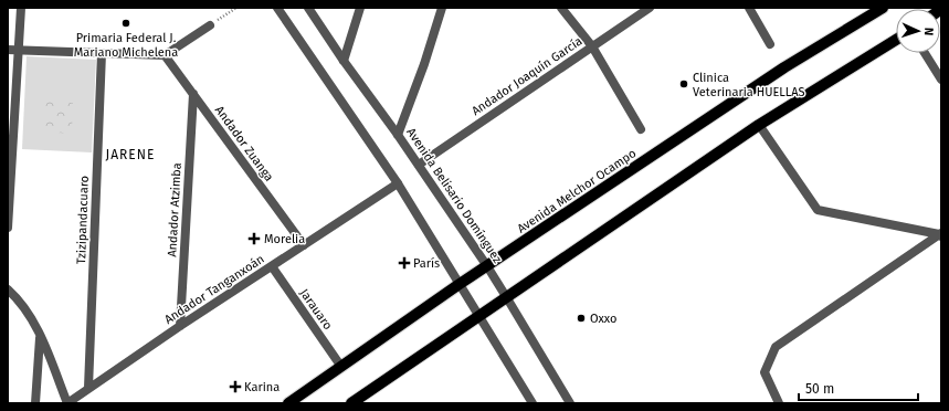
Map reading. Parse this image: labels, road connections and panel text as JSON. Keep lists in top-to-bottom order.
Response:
{
  "streets": {
    "main road": ["Avenida Melchor Ocampo"],
    "street": [
      "Andador Joaquín García",
      "Andador Zuanga",
      "Avenida Belisario Domínguez",
      "Andador Atzimba",
      "Tzizipandacuaro",
      "Andador Tanganxoán",
      "Jarauaro"
    ]
  },
  "crossings": [
    ["Andador Joaquín García", "Avenida Belisario Domínguez"],
    ["Andador Zuanga", "Andador Atzimba"],
    ["Andador Zuanga", "Andador Tanganxoán"],
    ["Avenida Melchor Ocampo", "Avenida Belisario Domínguez"],
    ["Avenida Melchor Ocampo", "Jarauaro"],
    ["Andador Atzimba", "Andador Tanganxoán"],
    ["Tzizipandacuaro", "Andador Tanganxoán"],
    ["Andador Tanganxoán", "Jarauaro"]
  ],
  "districts": ["JARENE"],
  "places": {
    "other": ["Primaria Federal J. Mariano Michelena", "Clinica Veterinaria HUELLAS", "Oxxo"],
    "health": ["Morelia", "París", "Karina"]
  },
  "scale_bar": "50 m",
  "north": "right"
}
